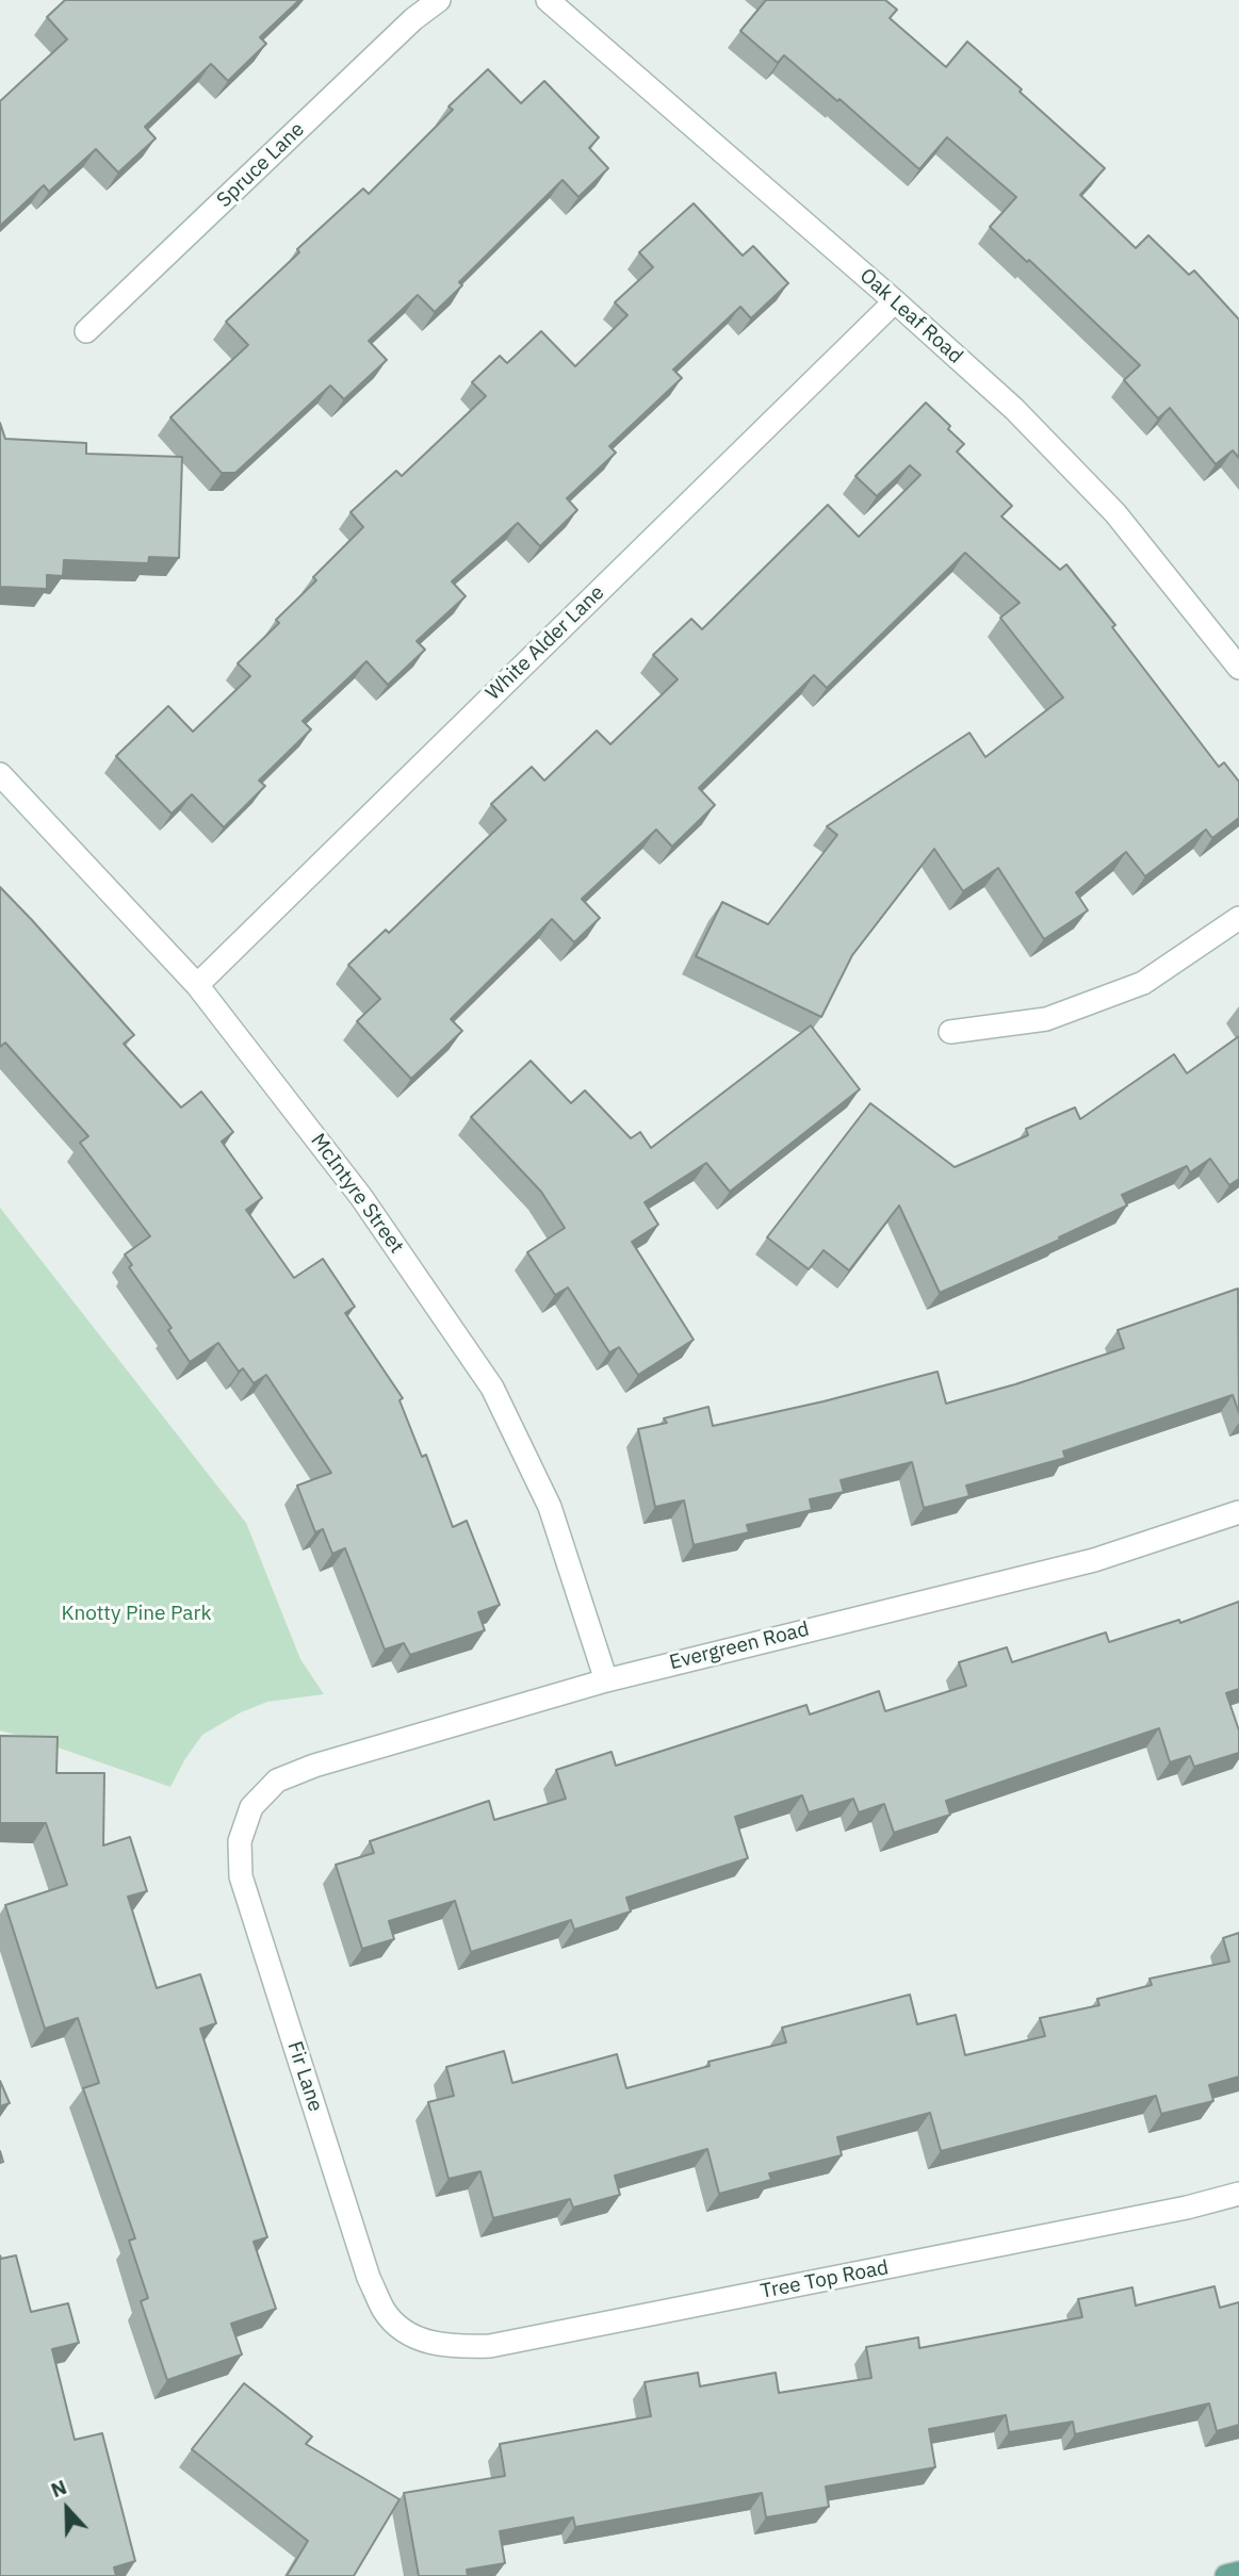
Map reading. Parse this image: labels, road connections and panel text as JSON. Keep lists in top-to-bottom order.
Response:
{
  "streets": {
    "street": [
      "Spruce Lane",
      "Oak Leaf Road",
      "White Alder Lane",
      "McIntyre Street",
      "Evergreen Road",
      "Fir Lane",
      "Tree Top Road"
    ]
  },
  "crossings": [
    ["Oak Leaf Road", "White Alder Lane"],
    ["White Alder Lane", "McIntyre Street"],
    ["McIntyre Street", "Evergreen Road"],
    ["Evergreen Road", "Fir Lane"],
    ["Fir Lane", "Tree Top Road"]
  ],
  "parks": ["Knotty Pine Park"],
  "north": "top"
}
